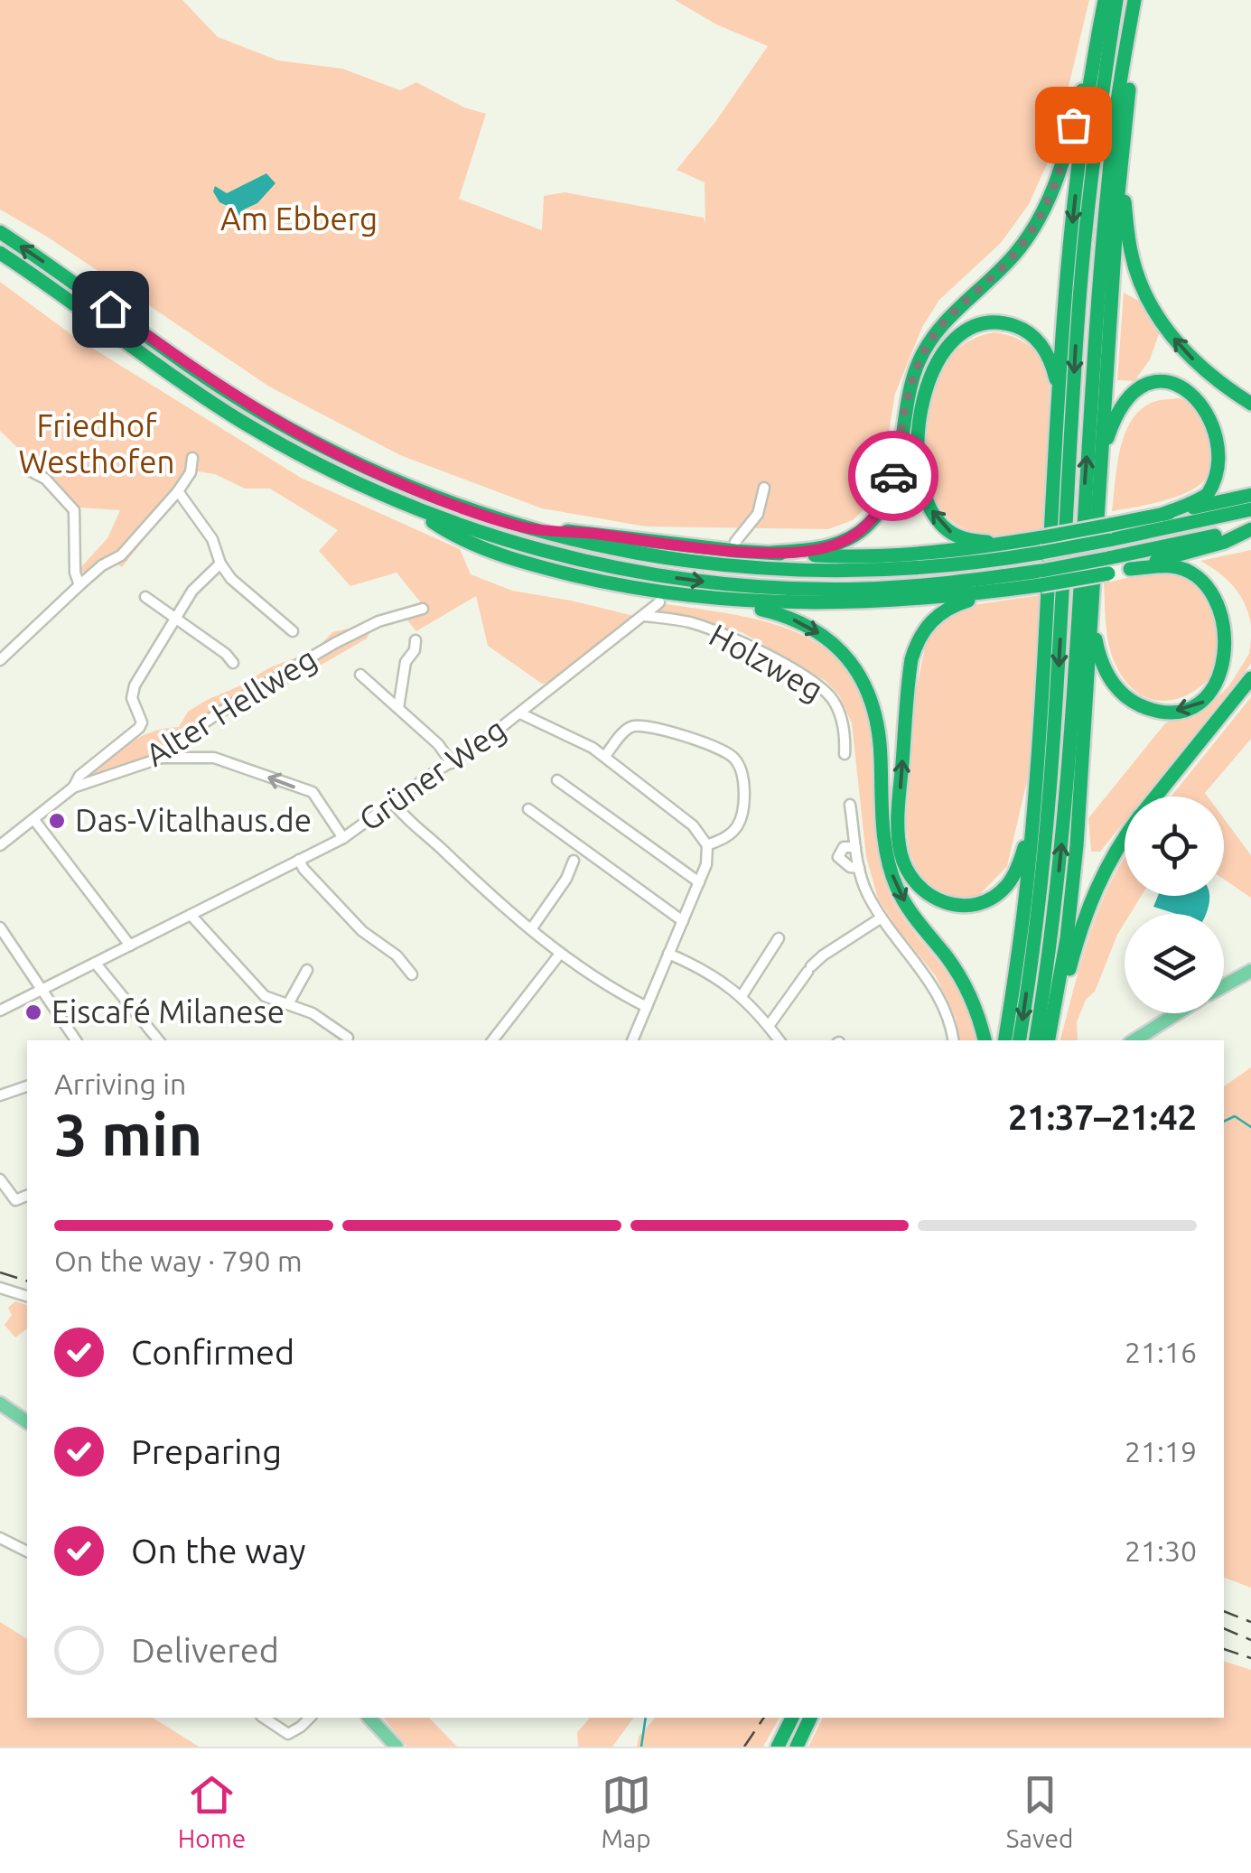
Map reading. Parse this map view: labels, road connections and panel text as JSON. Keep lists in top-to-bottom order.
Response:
{
  "streets": {
    "street": ["Holzweg", "Alter Hellweg", "Grüner Weg"]
  },
  "crossings": [
    ["Holzweg", "Grüner Weg"]
  ],
  "parks": ["Am Ebberg", "Friedhof Westhofen"],
  "places": ["Das-Vitalhaus.de", "Eiscafé Milanese"],
  "page": {
    "heading": ["3 min", "Arriving in", "21:37–21:42"],
    "bar": "On the way · 790 m",
    "list": [
      ["Confirmed", "21:16"],
      ["Preparing", "21:19"],
      ["On the way", "21:30"],
      "Delivered"
    ],
    "tabs": ["Home", "Map", "Saved"]
  }
}
